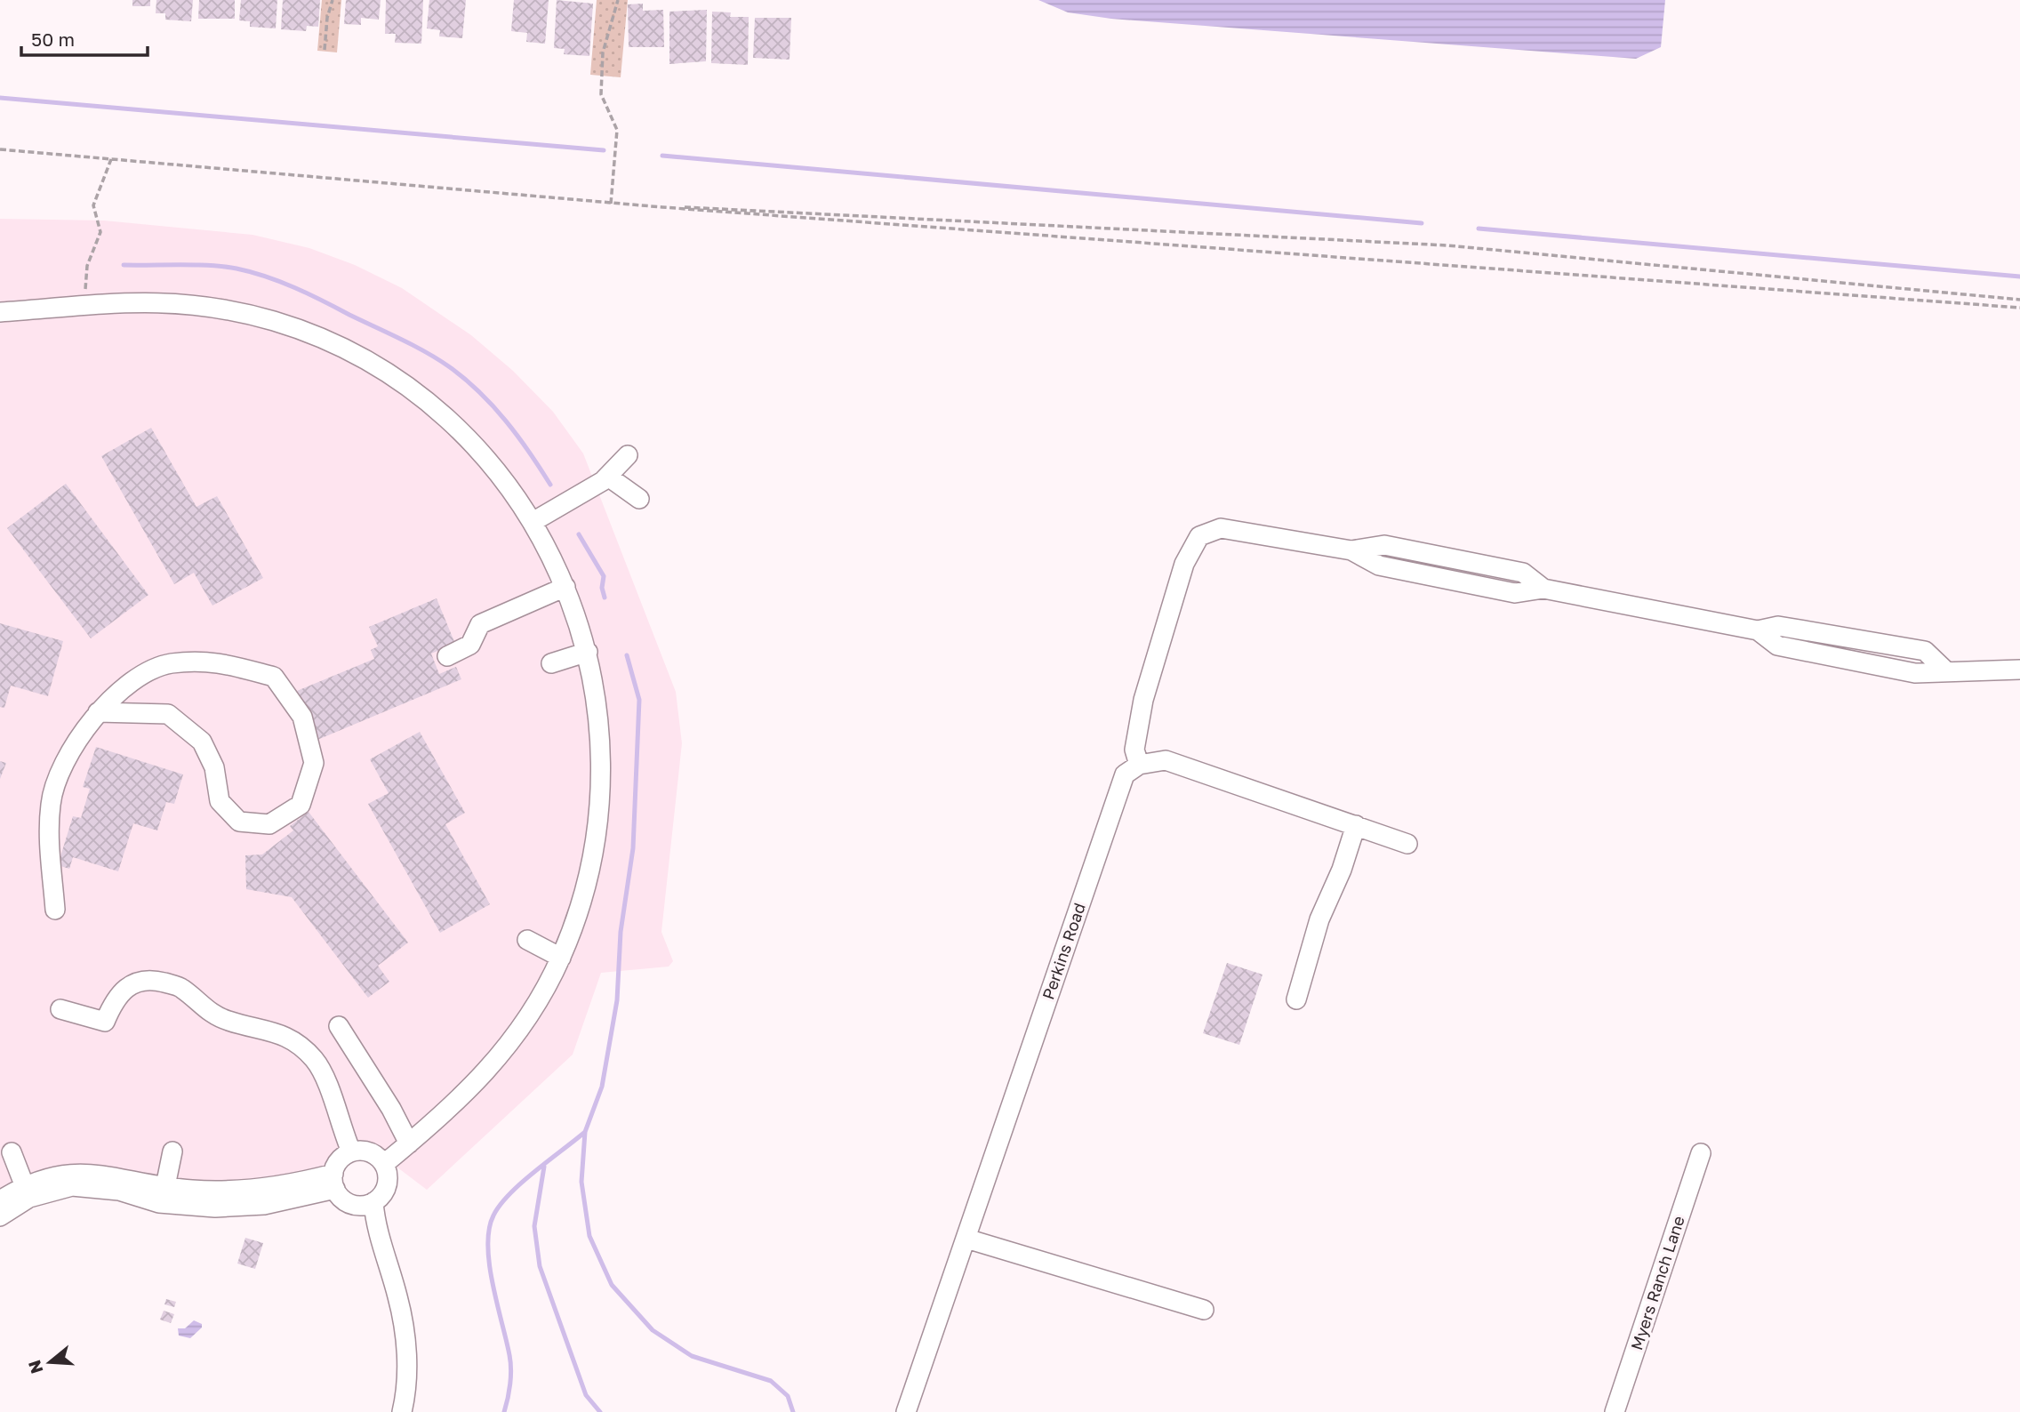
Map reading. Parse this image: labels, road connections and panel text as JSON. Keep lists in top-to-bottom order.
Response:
{
  "streets": {
    "street": ["Perkins Road", "Myers Ranch Lane"]
  },
  "scale_bar": "50 m",
  "north": "left"
}
